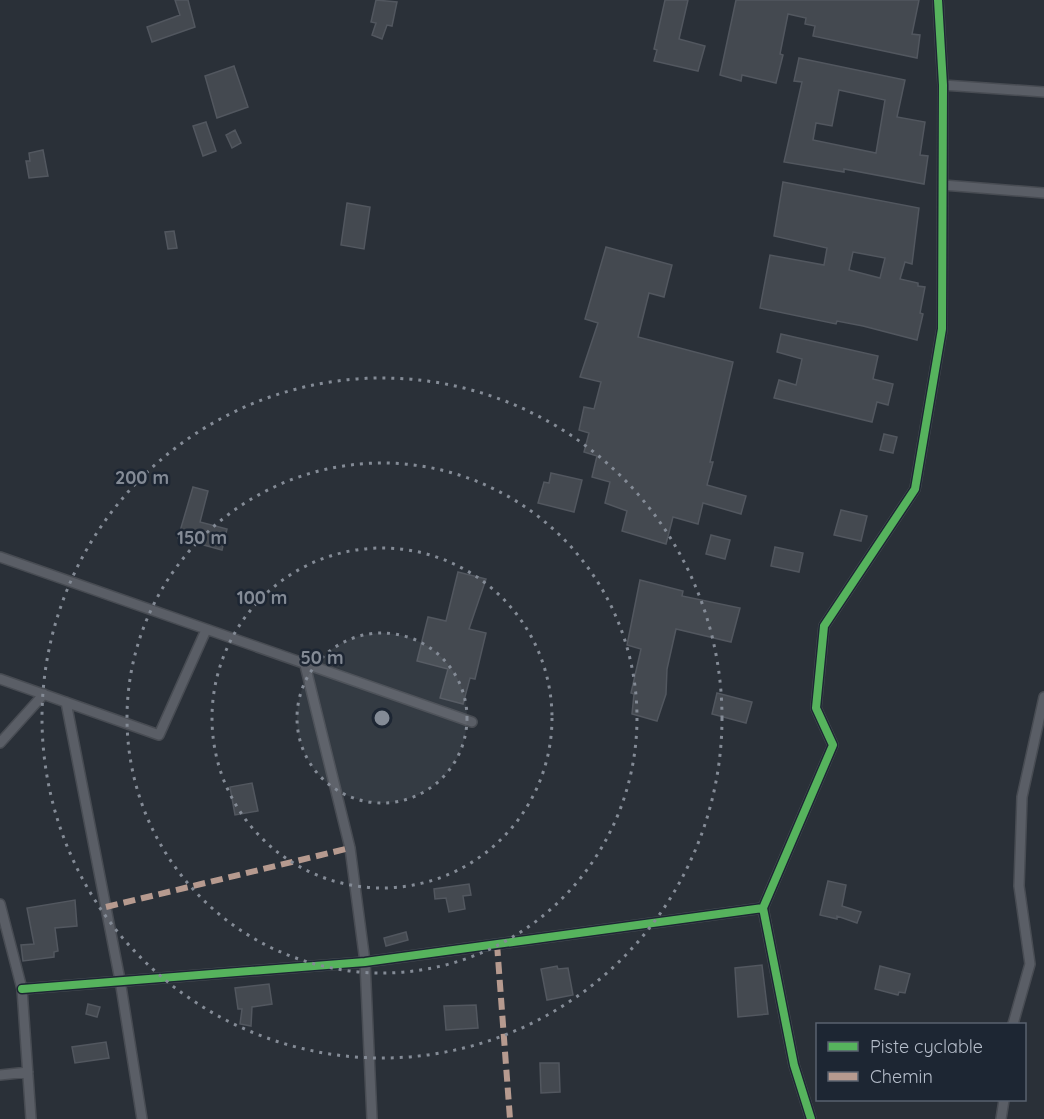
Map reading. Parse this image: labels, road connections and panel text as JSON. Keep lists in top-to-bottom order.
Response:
{
  "legend": ["Piste cyclable", "Chemin"],
  "rings": [
    "200 m",
    "150 m",
    "100 m",
    "50 m"
  ]
}
